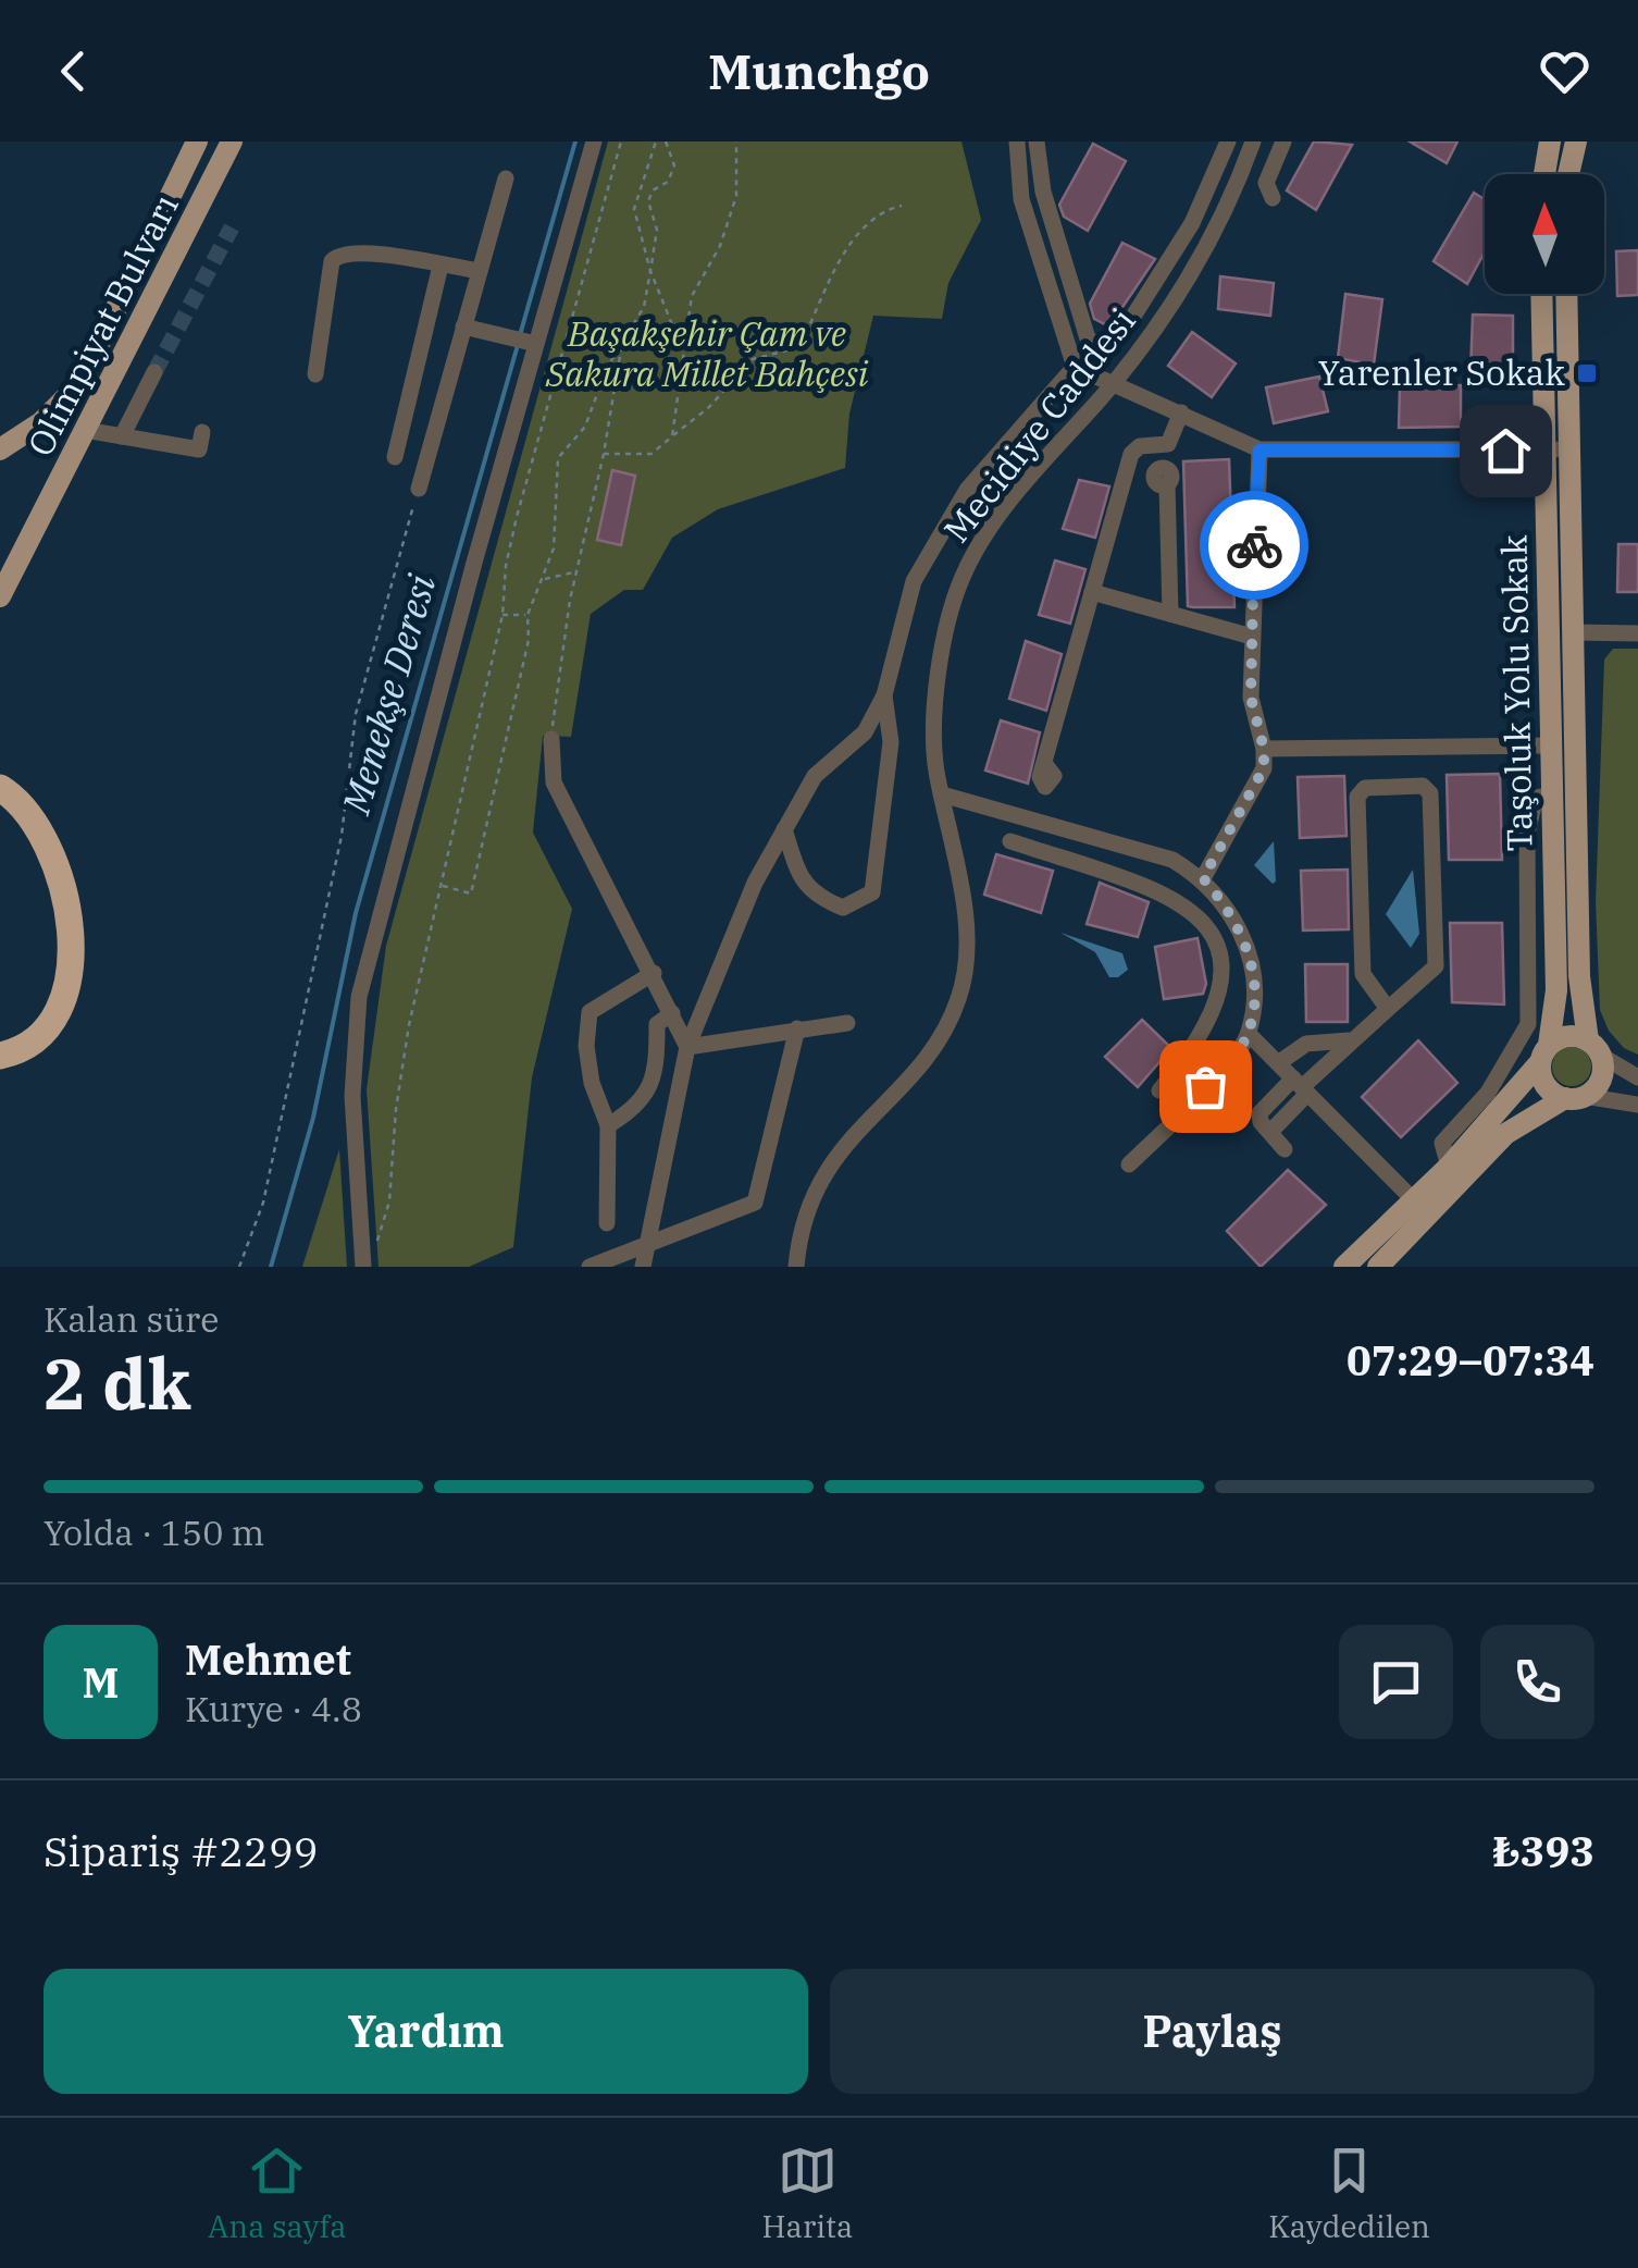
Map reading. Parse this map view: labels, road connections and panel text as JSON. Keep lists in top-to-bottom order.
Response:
{
  "streets": {
    "main road": ["Olimpiyat Bulvarı", "Taşoluk Yolu Sokak"],
    "street": ["Mecidiye Caddesi"]
  },
  "water": ["Menekşe Deresi"],
  "parks": ["Başakşehir Çam ve Sakura Millet Bahçesi"],
  "places": {
    "transit": ["Yarenler Sokak"]
  },
  "north": "top",
  "page": {
    "header": "Munchgo",
    "heading": ["2 dk", "Kalan süre", "07:29–07:34"],
    "panel": [
      "Mehmet",
      "Kurye · 4.8",
      "Sipariş #2299",
      "₺393"
    ],
    "bar": "Yolda · 150 m",
    "round": "M",
    "buttons": ["Yardım", "Paylaş"],
    "tabs": ["Ana sayfa", "Harita", "Kaydedilen"]
  }
}
